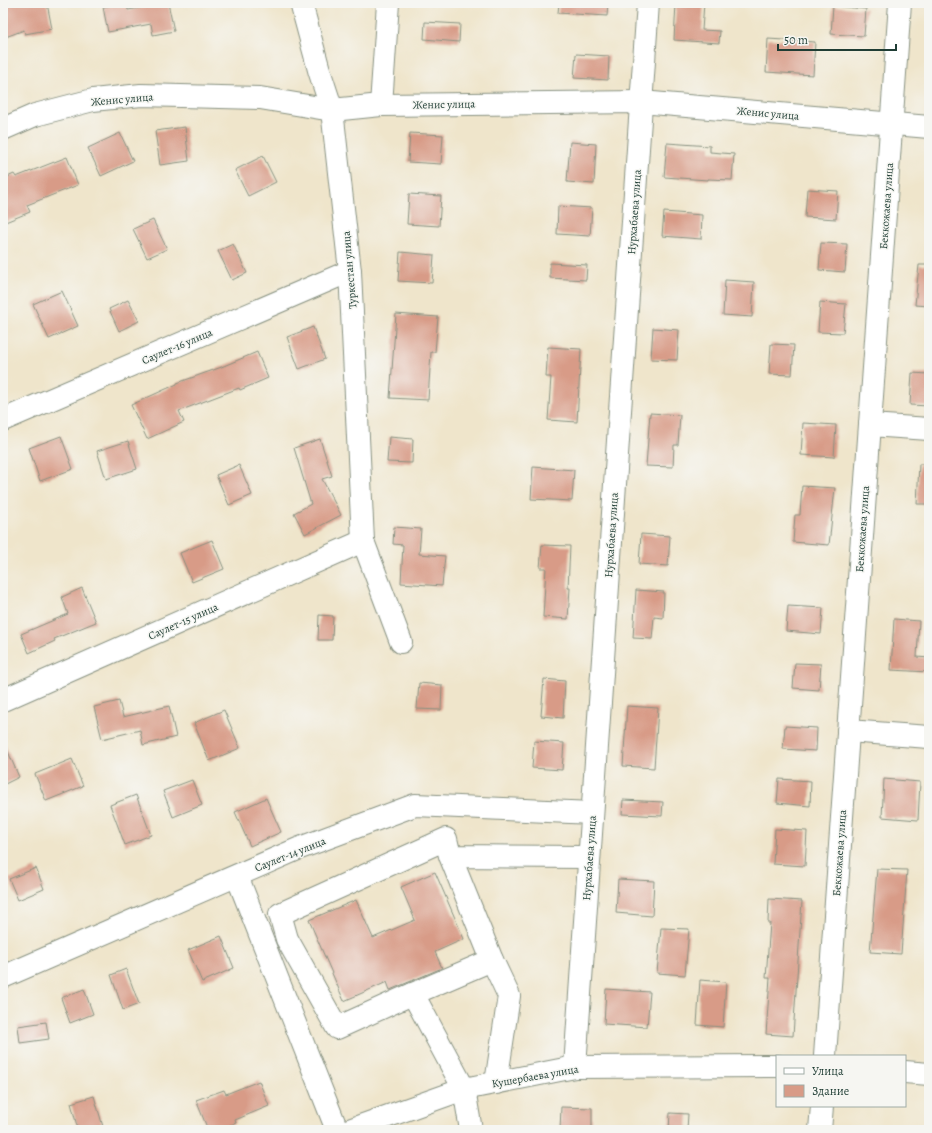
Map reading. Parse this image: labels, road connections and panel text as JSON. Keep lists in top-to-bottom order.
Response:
{
  "streets": {
    "street": [
      "Женис улица",
      "Беккожаева улица",
      "Нурхабаева улица",
      "Туркестан улица",
      "Саулет-16 улица",
      "Саулет-15 улица",
      "Саулет-14 улица",
      "Кушербаева улица"
    ]
  },
  "crossings": [
    ["Женис улица", "Беккожаева улица"],
    ["Женис улица", "Нурхабаева улица"],
    ["Женис улица", "Туркестан улица"],
    ["Нурхабаева улица", "Саулет-14 улица"],
    ["Нурхабаева улица", "Кушербаева улица"],
    ["Туркестан улица", "Саулет-16 улица"],
    ["Туркестан улица", "Саулет-15 улица"]
  ],
  "legend": ["Улица", "Здание"],
  "scale_bar": "50 m"
}
